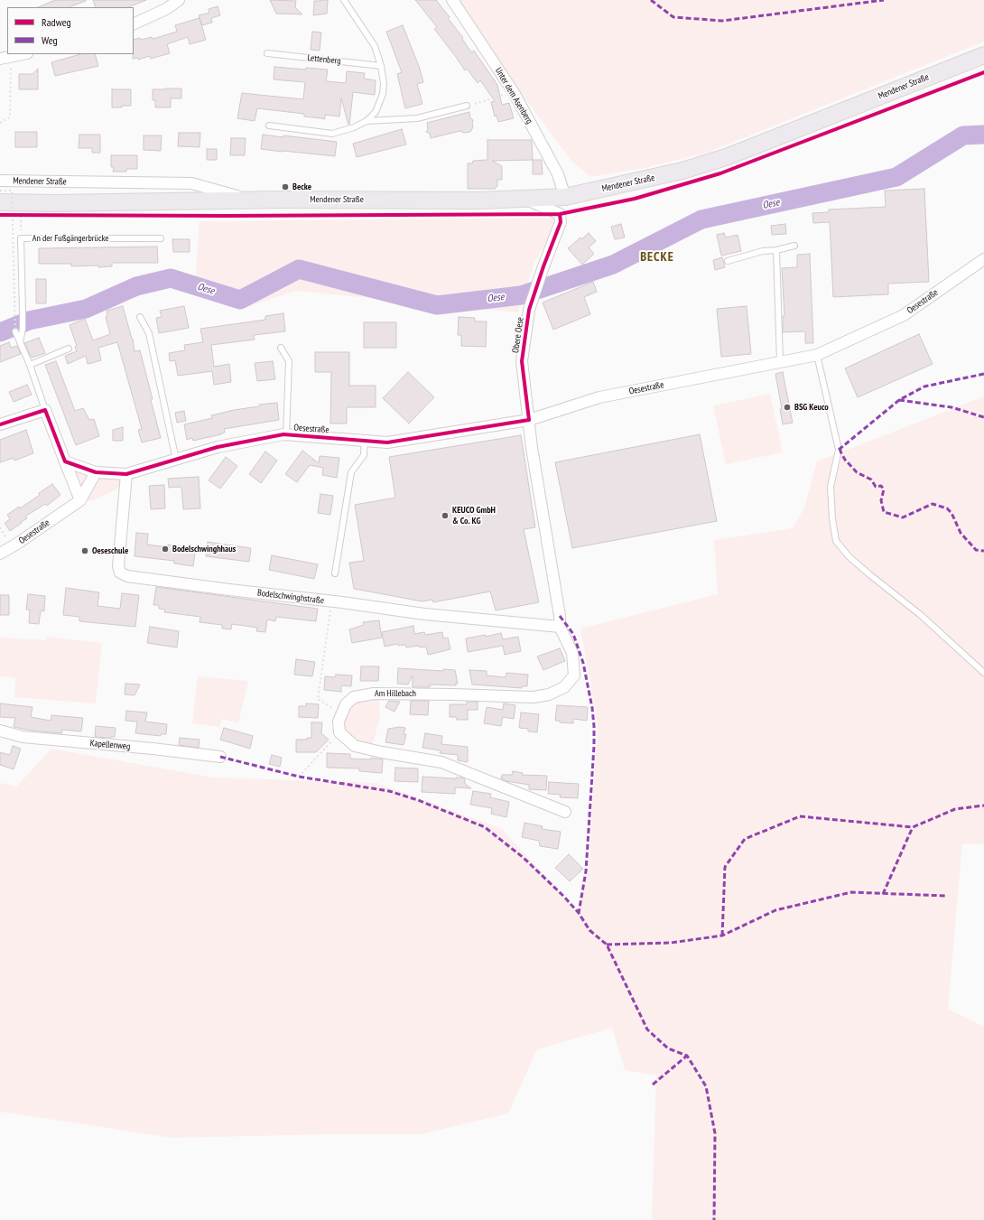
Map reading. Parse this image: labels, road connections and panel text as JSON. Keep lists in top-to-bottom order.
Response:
{
  "streets": {
    "main road": ["Mendener Straße"],
    "street": [
      "Unter dem Asenberg",
      "Oesestraße",
      "Obere Oese",
      "Bodelschwinghstraße",
      "Am Hillebach",
      "Kapellenweg"
    ],
    "lane": ["Lettenberg", "An der Fußgängerbrücke"]
  },
  "crossings": [
    ["Mendener Straße", "Unter dem Asenberg"],
    ["Mendener Straße", "Obere Oese"],
    ["Oesestraße", "Obere Oese"],
    ["Oesestraße", "Bodelschwinghstraße"],
    ["Obere Oese", "Bodelschwinghstraße"],
    ["Obere Oese", "Am Hillebach"],
    ["Bodelschwinghstraße", "Am Hillebach"]
  ],
  "districts": ["BECKE"],
  "water": ["Oese"],
  "places": [
    "Becke",
    "BSG Keuco",
    "KEUCO GmbH & Co. KG",
    "Bodelschwinghhaus",
    "Oeseschule"
  ],
  "legend": ["Radweg", "Weg"]
}
